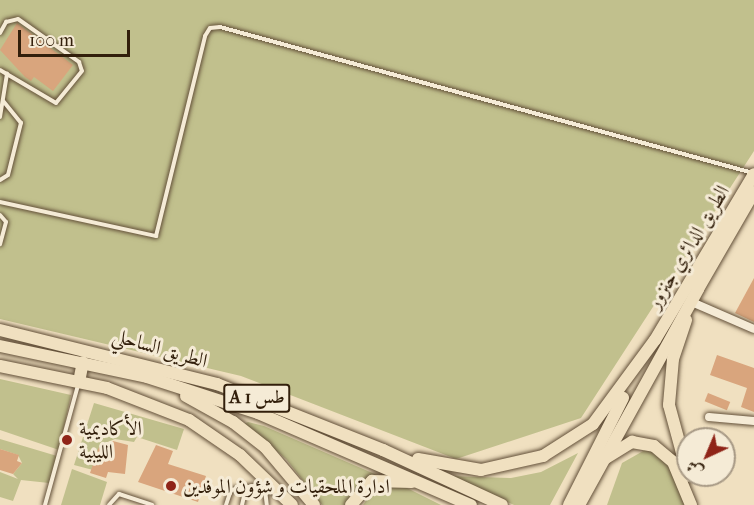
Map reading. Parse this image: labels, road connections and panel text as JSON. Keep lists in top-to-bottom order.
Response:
{
  "streets": {
    "main road": ["الطريق الدائري جنزور", "الطريق الساحلي", "A 1 طس"]
  },
  "places": ["الأكاديمية الليبية", "ادارة الملحقيات و شؤون الموفدين"],
  "scale_bar": "100 m",
  "north": "bottom left"
}
